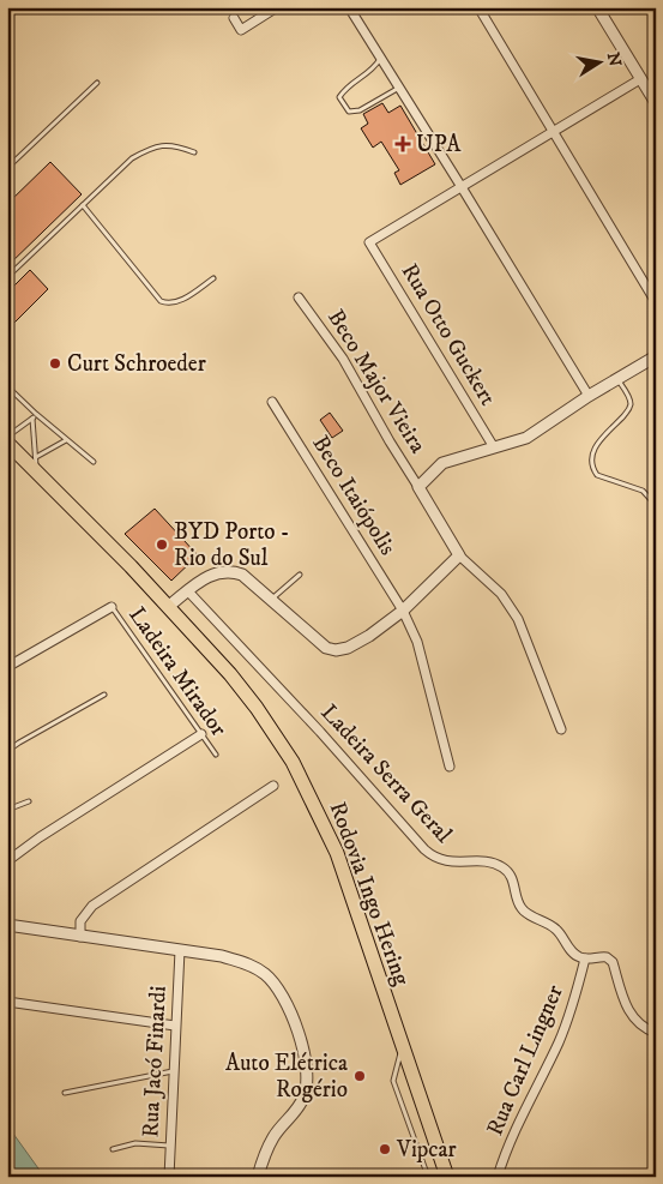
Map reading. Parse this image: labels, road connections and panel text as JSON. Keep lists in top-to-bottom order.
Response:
{
  "streets": {
    "highway": ["Rodovia Ingo Hering"],
    "street": [
      "Rua Otto Guckert",
      "Beco Major Vieira",
      "Beco Itaiópolis",
      "Ladeira Serra Geral",
      "Rua Carl Lingner",
      "Rua Jacó Finardi"
    ],
    "lane": ["Ladeira Mirador"]
  },
  "crossings": [
    ["Ladeira Serra Geral", "Rua Carl Lingner"]
  ],
  "places": {
    "health": ["UPA"],
    "other": [
      "Curt Schroeder",
      "BYD Porto - Rio do Sul",
      "Auto Elétrica Rogério",
      "Vipcar"
    ]
  },
  "north": "right"
}
